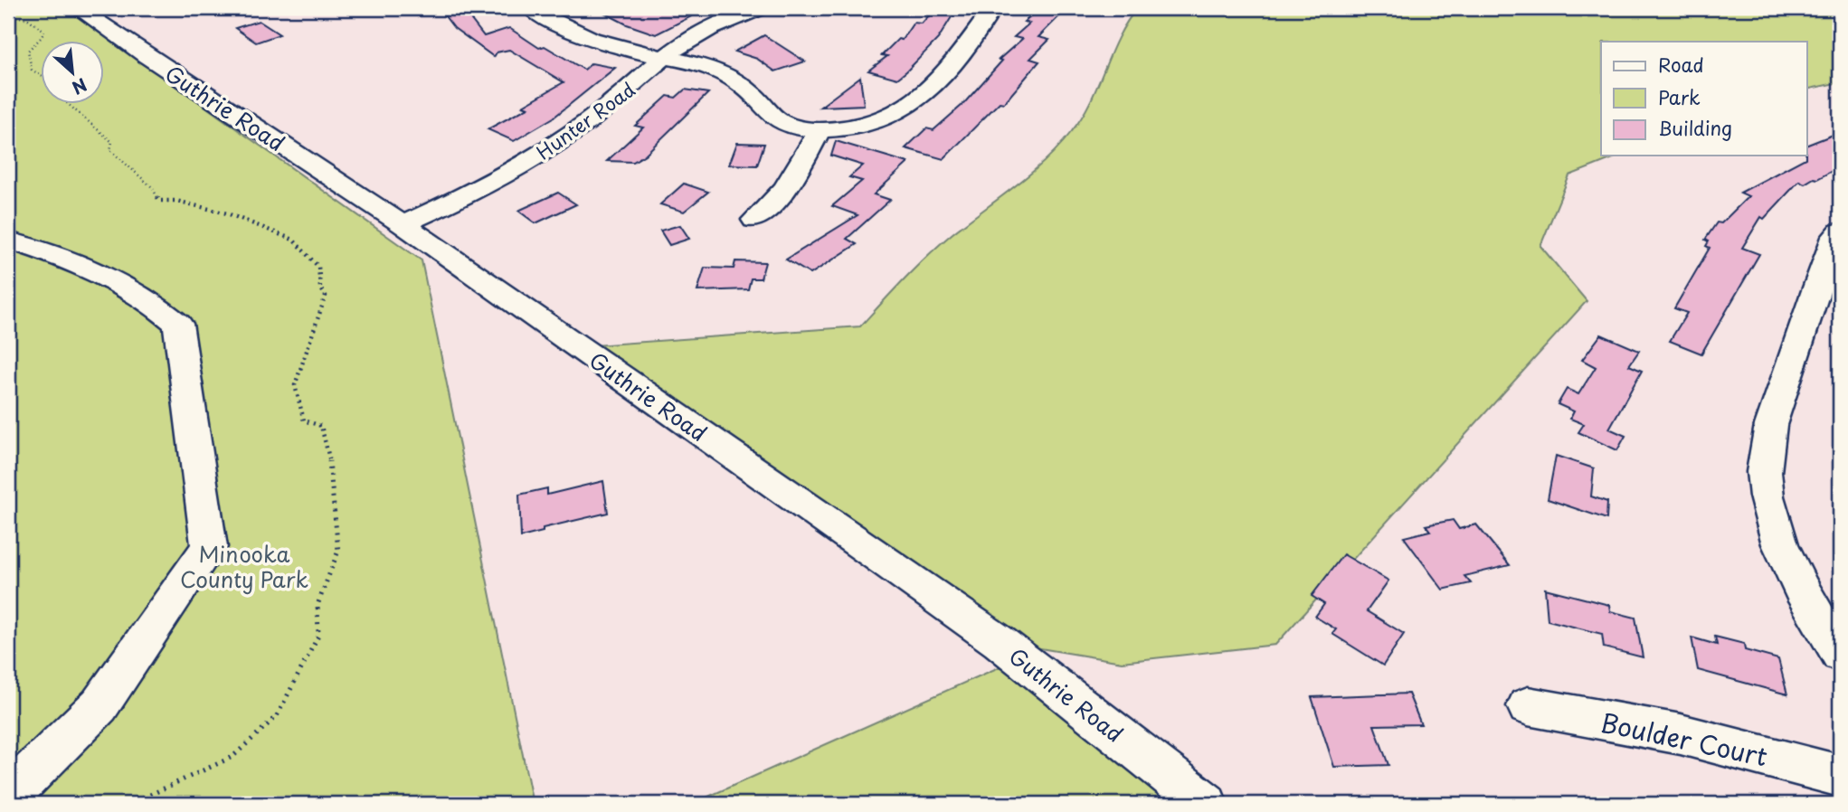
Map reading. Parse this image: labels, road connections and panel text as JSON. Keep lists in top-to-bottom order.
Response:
{
  "streets": {
    "street": ["Guthrie Road", "Hunter Road", "Boulder Court"]
  },
  "crossings": [
    ["Guthrie Road", "Hunter Road"]
  ],
  "parks": ["Minooka County Park"],
  "legend": ["Road", "Park", "Building"],
  "north": "bottom right"
}
